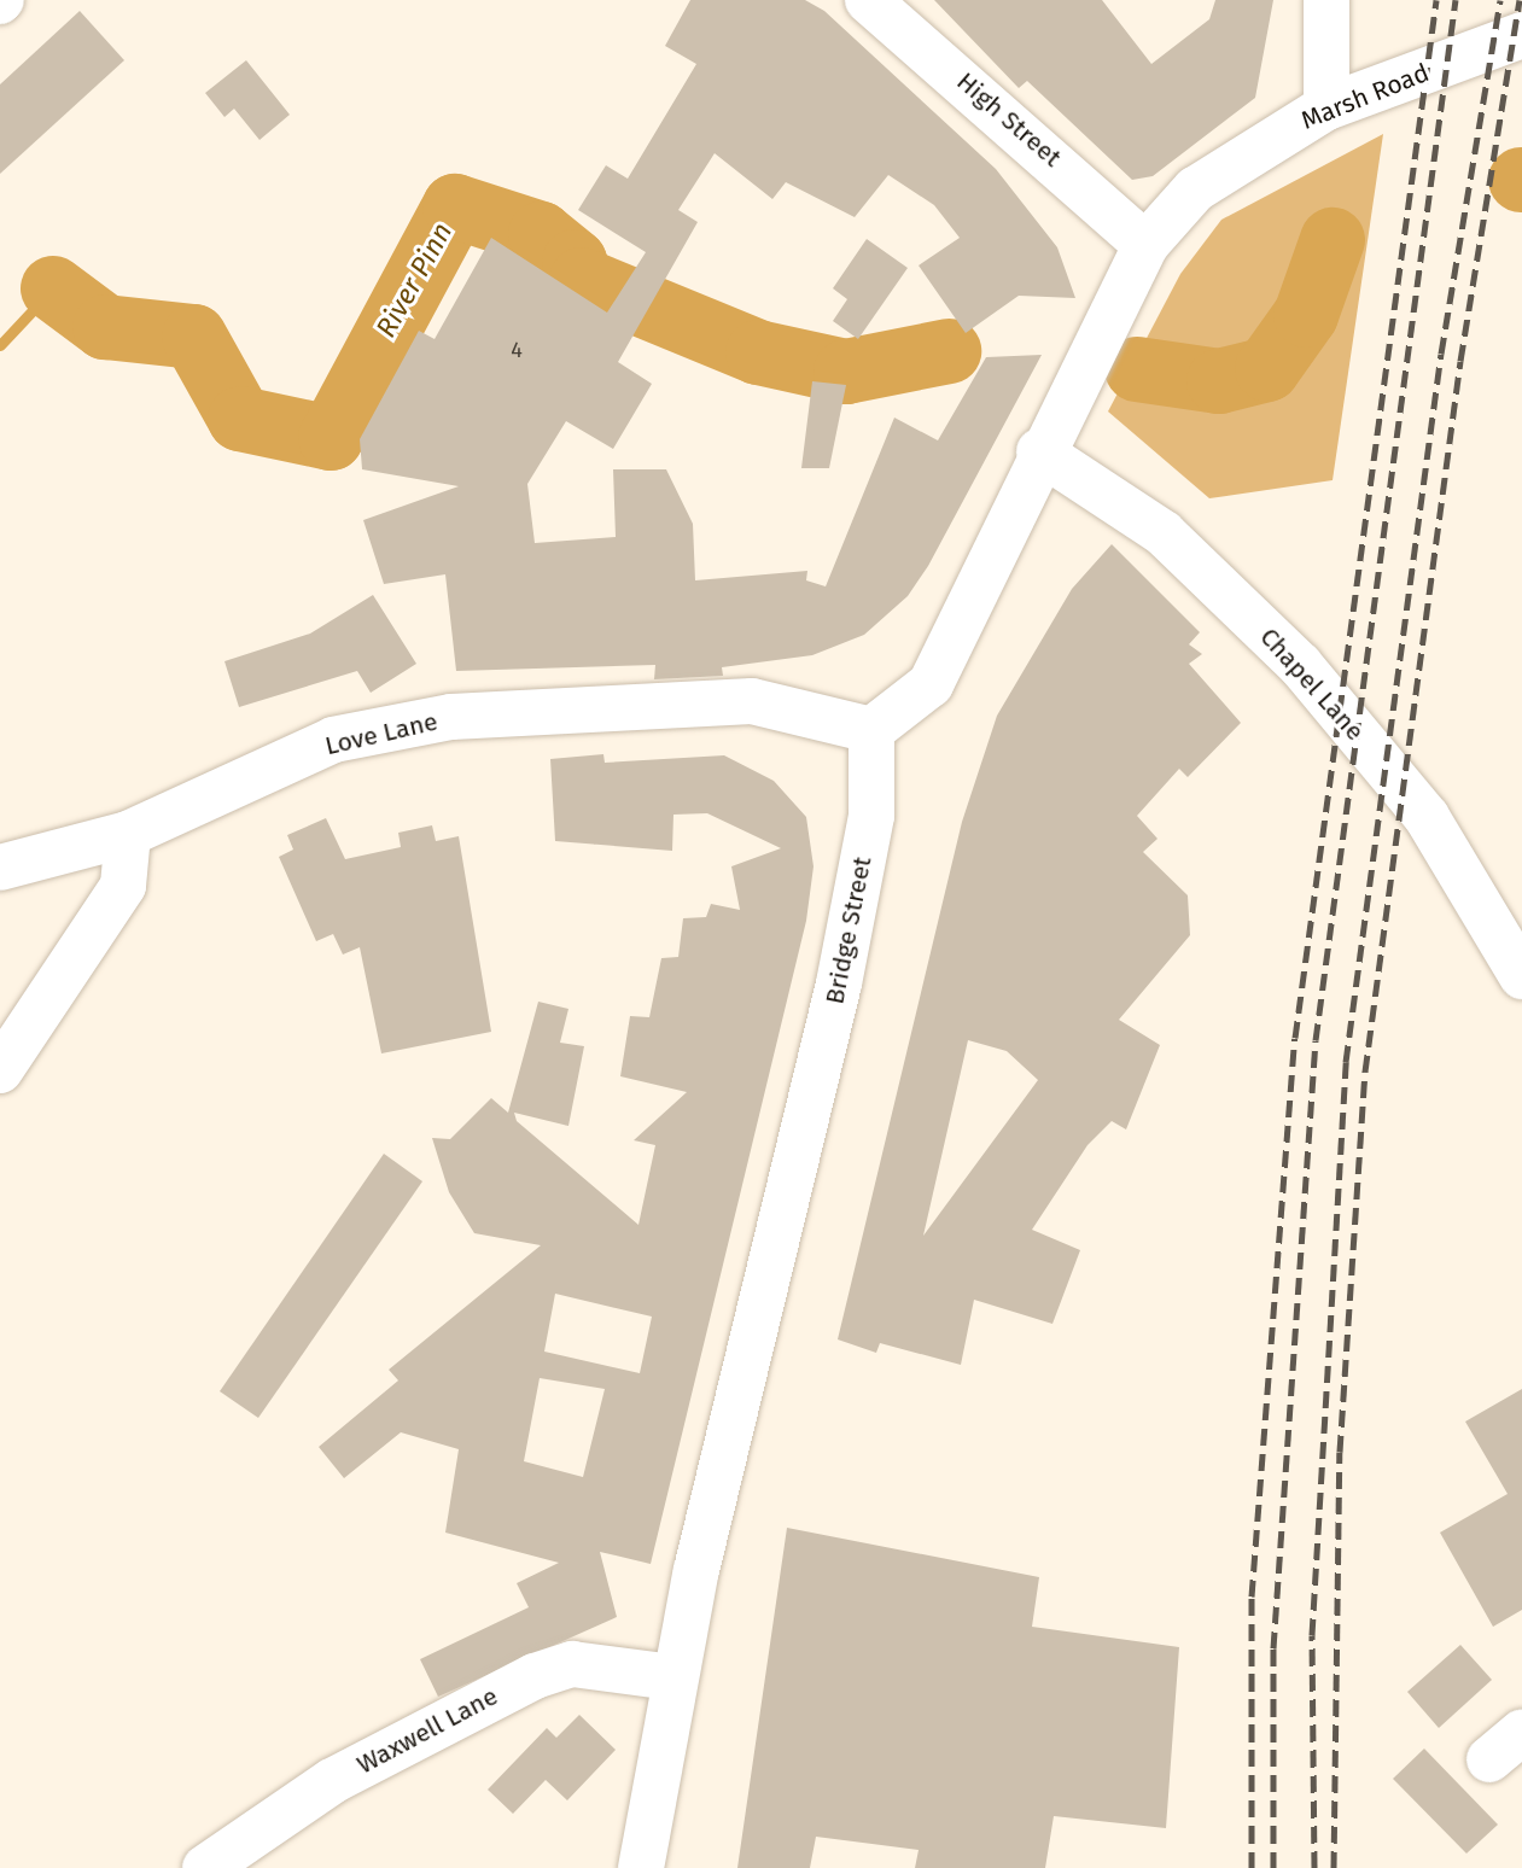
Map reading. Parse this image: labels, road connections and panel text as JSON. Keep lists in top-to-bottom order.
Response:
{
  "streets": {
    "street": [
      "Marsh Road",
      "High Street",
      "Chapel Lane",
      "Love Lane",
      "Bridge Street",
      "Waxwell Lane"
    ]
  },
  "crossings": [
    ["Marsh Road", "High Street"],
    ["Love Lane", "Bridge Street"],
    ["Bridge Street", "Waxwell Lane"]
  ],
  "water": ["River Pinn"],
  "house_numbers": ["4"]
}
